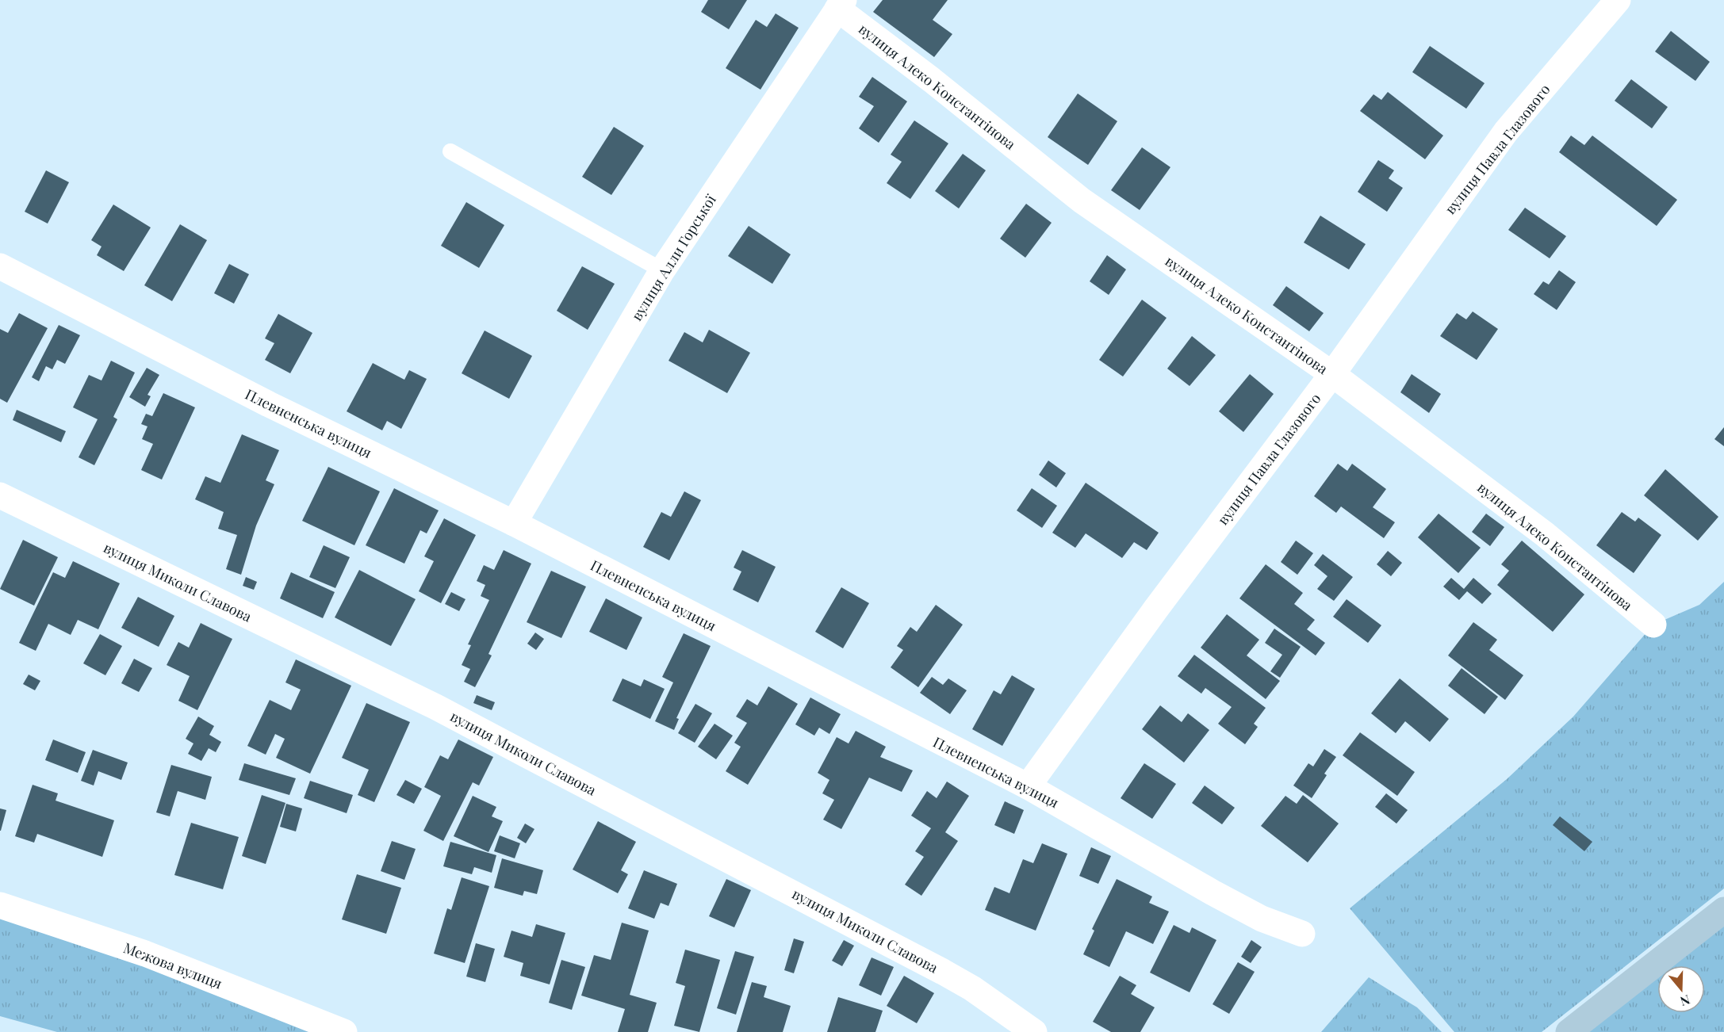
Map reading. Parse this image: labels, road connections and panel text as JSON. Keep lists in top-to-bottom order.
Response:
{
  "streets": {
    "street": [
      "вулиця Алеко Константінова",
      "вулиця Павла Глазового",
      "вулиця Алли Горської",
      "Плевненська вулиця",
      "вулиця Миколи Славова",
      "Межова вулиця"
    ]
  },
  "crossings": [
    ["вулиця Алеко Константінова", "вулиця Павла Глазового"],
    ["вулиця Алеко Константінова", "вулиця Алли Горської"],
    ["вулиця Павла Глазового", "Плевненська вулиця"],
    ["вулиця Алли Горської", "Плевненська вулиця"]
  ],
  "north": "bottom"
}
